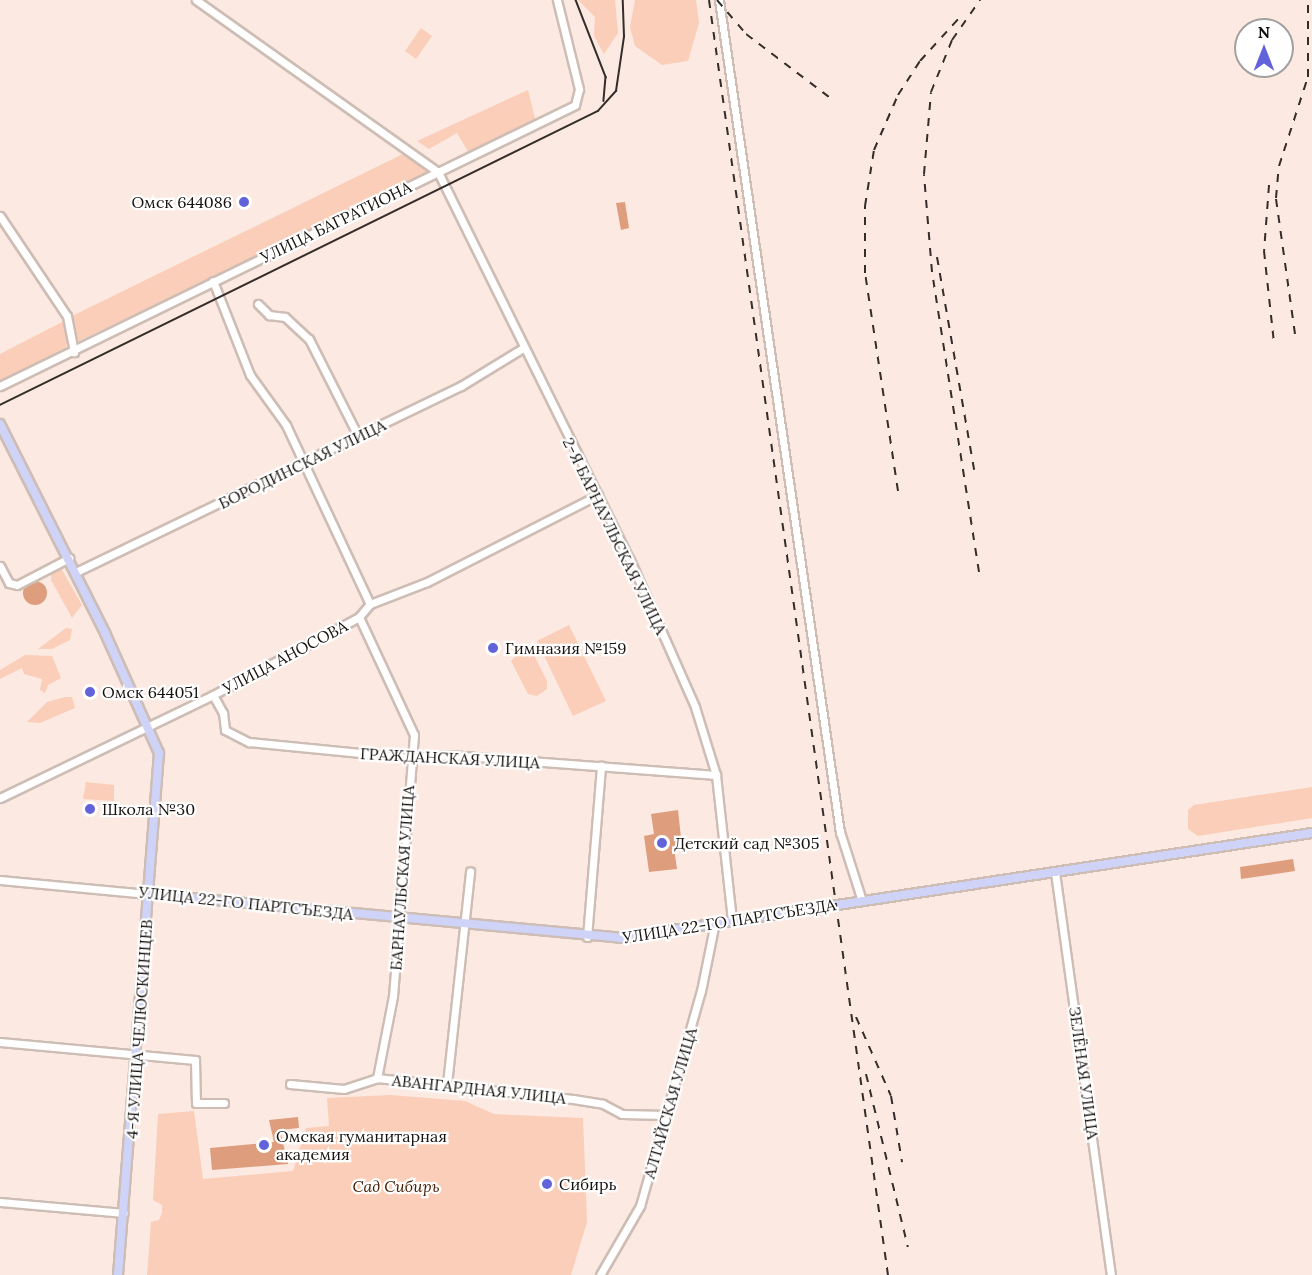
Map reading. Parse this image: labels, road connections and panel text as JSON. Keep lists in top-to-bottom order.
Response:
{
  "streets": {
    "main road": ["УЛИЦА 22-ГО ПАРТСЪЕЗДА", "4-Я УЛИЦА ЧЕЛЮСКИНЦЕВ"],
    "street": [
      "УЛИЦА БАГРАТИОНА",
      "БОРОДИНСКАЯ УЛИЦА",
      "2-Я БАРНАУЛЬСКАЯ УЛИЦА",
      "УЛИЦА АНОСОВА",
      "ГРАЖДАНСКАЯ УЛИЦА",
      "БАРНАУЛЬСКАЯ УЛИЦА",
      "ЗЕЛЁНАЯ УЛИЦА",
      "АВАНГАРДНАЯ УЛИЦА",
      "АЛТАЙСКАЯ УЛИЦА"
    ]
  },
  "crossings": [
    ["УЛИЦА БАГРАТИОНА", "2-Я БАРНАУЛЬСКАЯ УЛИЦА"],
    ["БОРОДИНСКАЯ УЛИЦА", "2-Я БАРНАУЛЬСКАЯ УЛИЦА"],
    ["БОРОДИНСКАЯ УЛИЦА", "4-Я УЛИЦА ЧЕЛЮСКИНЦЕВ"],
    ["2-Я БАРНАУЛЬСКАЯ УЛИЦА", "УЛИЦА АНОСОВА"],
    ["2-Я БАРНАУЛЬСКАЯ УЛИЦА", "ГРАЖДАНСКАЯ УЛИЦА"],
    ["2-Я БАРНАУЛЬСКАЯ УЛИЦА", "УЛИЦА 22-ГО ПАРТСЪЕЗДА"],
    ["УЛИЦА АНОСОВА", "ГРАЖДАНСКАЯ УЛИЦА"],
    ["УЛИЦА АНОСОВА", "БАРНАУЛЬСКАЯ УЛИЦА"],
    ["УЛИЦА АНОСОВА", "4-Я УЛИЦА ЧЕЛЮСКИНЦЕВ"],
    ["ГРАЖДАНСКАЯ УЛИЦА", "БАРНАУЛЬСКАЯ УЛИЦА"],
    ["БАРНАУЛЬСКАЯ УЛИЦА", "УЛИЦА 22-ГО ПАРТСЪЕЗДА"],
    ["БАРНАУЛЬСКАЯ УЛИЦА", "АВАНГАРДНАЯ УЛИЦА"],
    ["УЛИЦА 22-ГО ПАРТСЪЕЗДА", "4-Я УЛИЦА ЧЕЛЮСКИНЦЕВ"],
    ["УЛИЦА 22-ГО ПАРТСЪЕЗДА", "ЗЕЛЁНАЯ УЛИЦА"],
    ["УЛИЦА 22-ГО ПАРТСЪЕЗДА", "АЛТАЙСКАЯ УЛИЦА"],
    ["АВАНГАРДНАЯ УЛИЦА", "АЛТАЙСКАЯ УЛИЦА"]
  ],
  "parks": ["Сад Сибирь"],
  "places": [
    "Омск 644086",
    "Гимназия №159",
    "Омск 644051",
    "Школа №30",
    "Детский сад №305",
    "Омская гуманитарная академия",
    "Сибирь"
  ],
  "north": "top"
}
